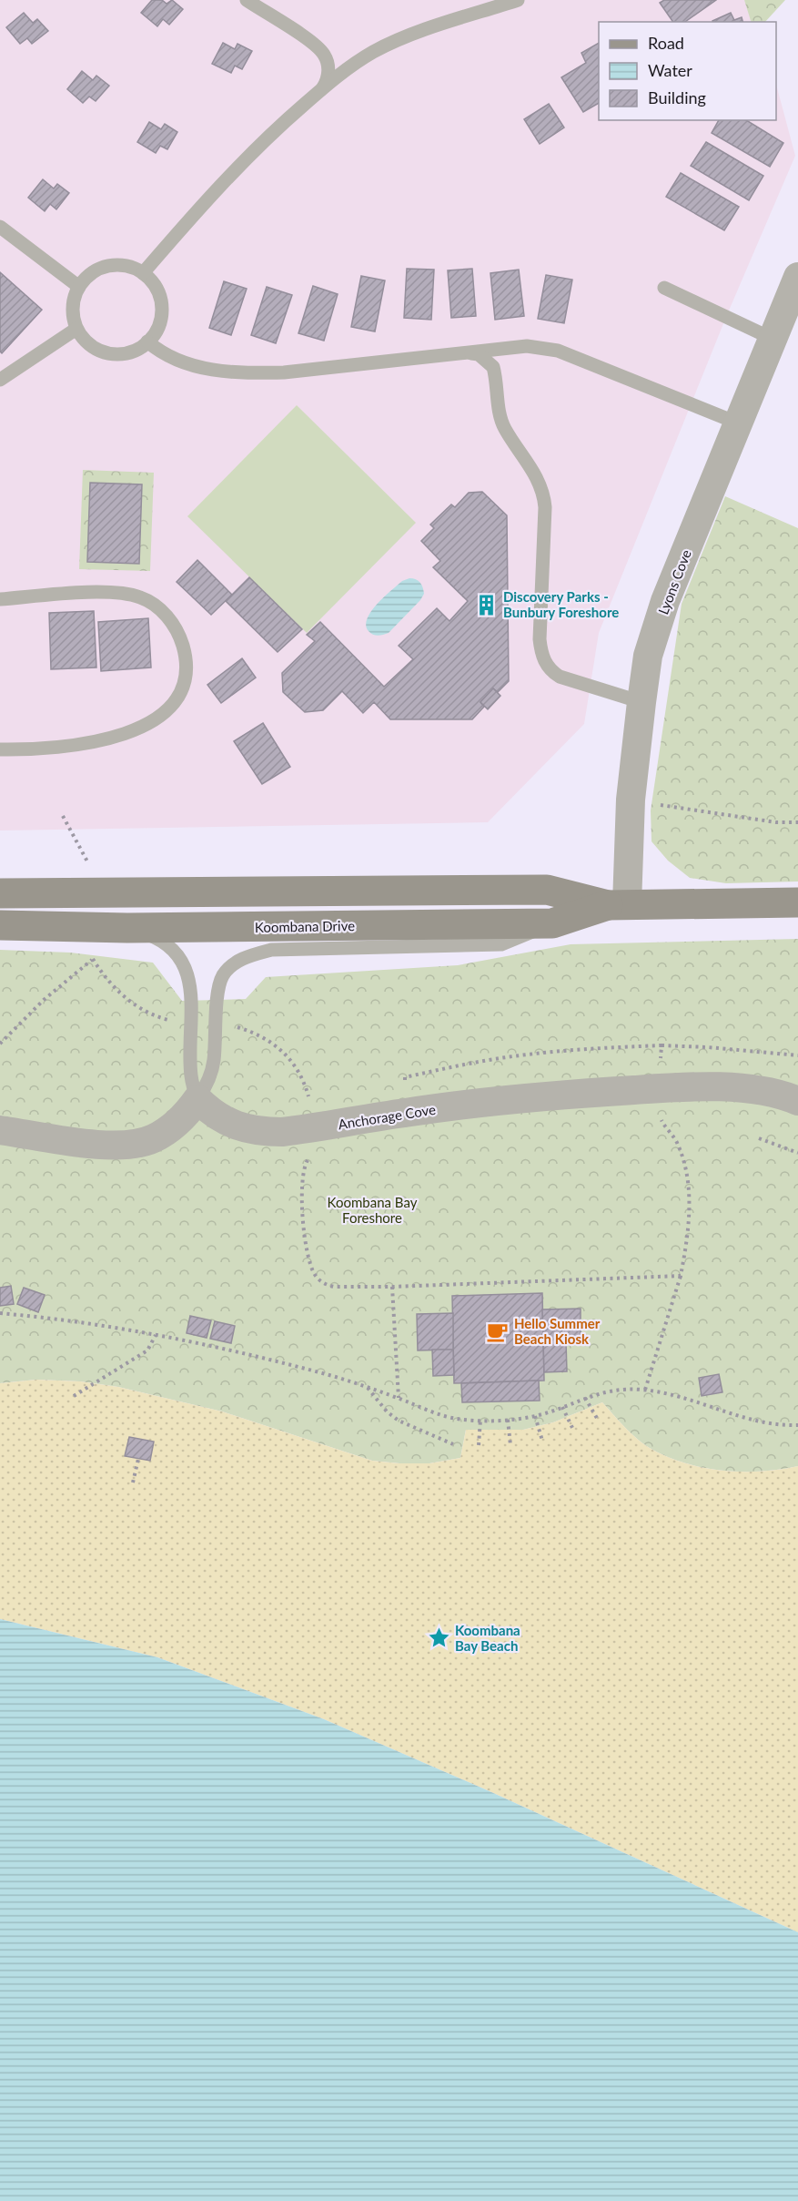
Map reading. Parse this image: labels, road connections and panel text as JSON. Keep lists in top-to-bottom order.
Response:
{
  "streets": {
    "main road": ["Koombana Drive"],
    "street": ["Lyons Cove", "Anchorage Cove"]
  },
  "crossings": [
    ["Lyons Cove", "Koombana Drive"]
  ],
  "parks": ["Koombana Bay Foreshore"],
  "places": {
    "building": ["Discovery Parks - Bunbury Foreshore"],
    "cafe": ["Hello Summer Beach Kiosk"],
    "place": ["Koombana Bay Beach"]
  },
  "legend": ["Road", "Water", "Building"]
}
